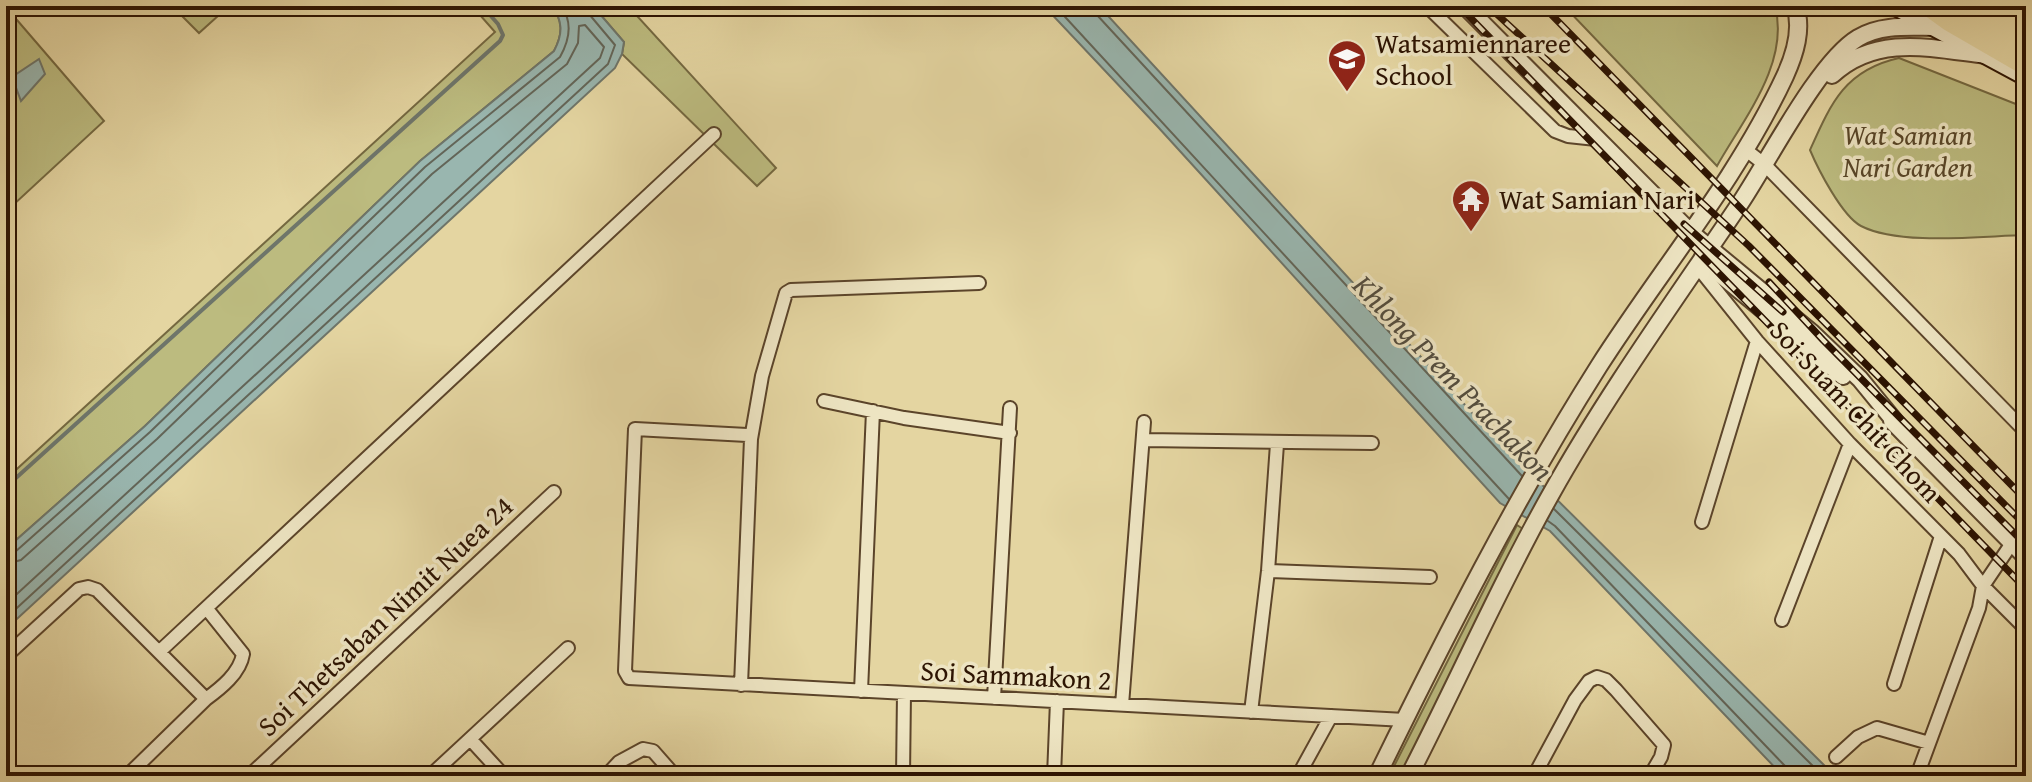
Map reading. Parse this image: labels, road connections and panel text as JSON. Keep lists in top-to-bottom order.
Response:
{
  "streets": {
    "street": ["Soi Suam Chit Chom", "Soi Thetsaban Nimit Nuea 24", "Soi Sammakon 2"]
  },
  "water": ["Khlong Prem Prachakon"],
  "parks": ["Wat Samian Nari Garden"],
  "places": {
    "school or university": ["Watsamiennaree School"],
    "temple": ["Wat Samian Nari"]
  }
}
